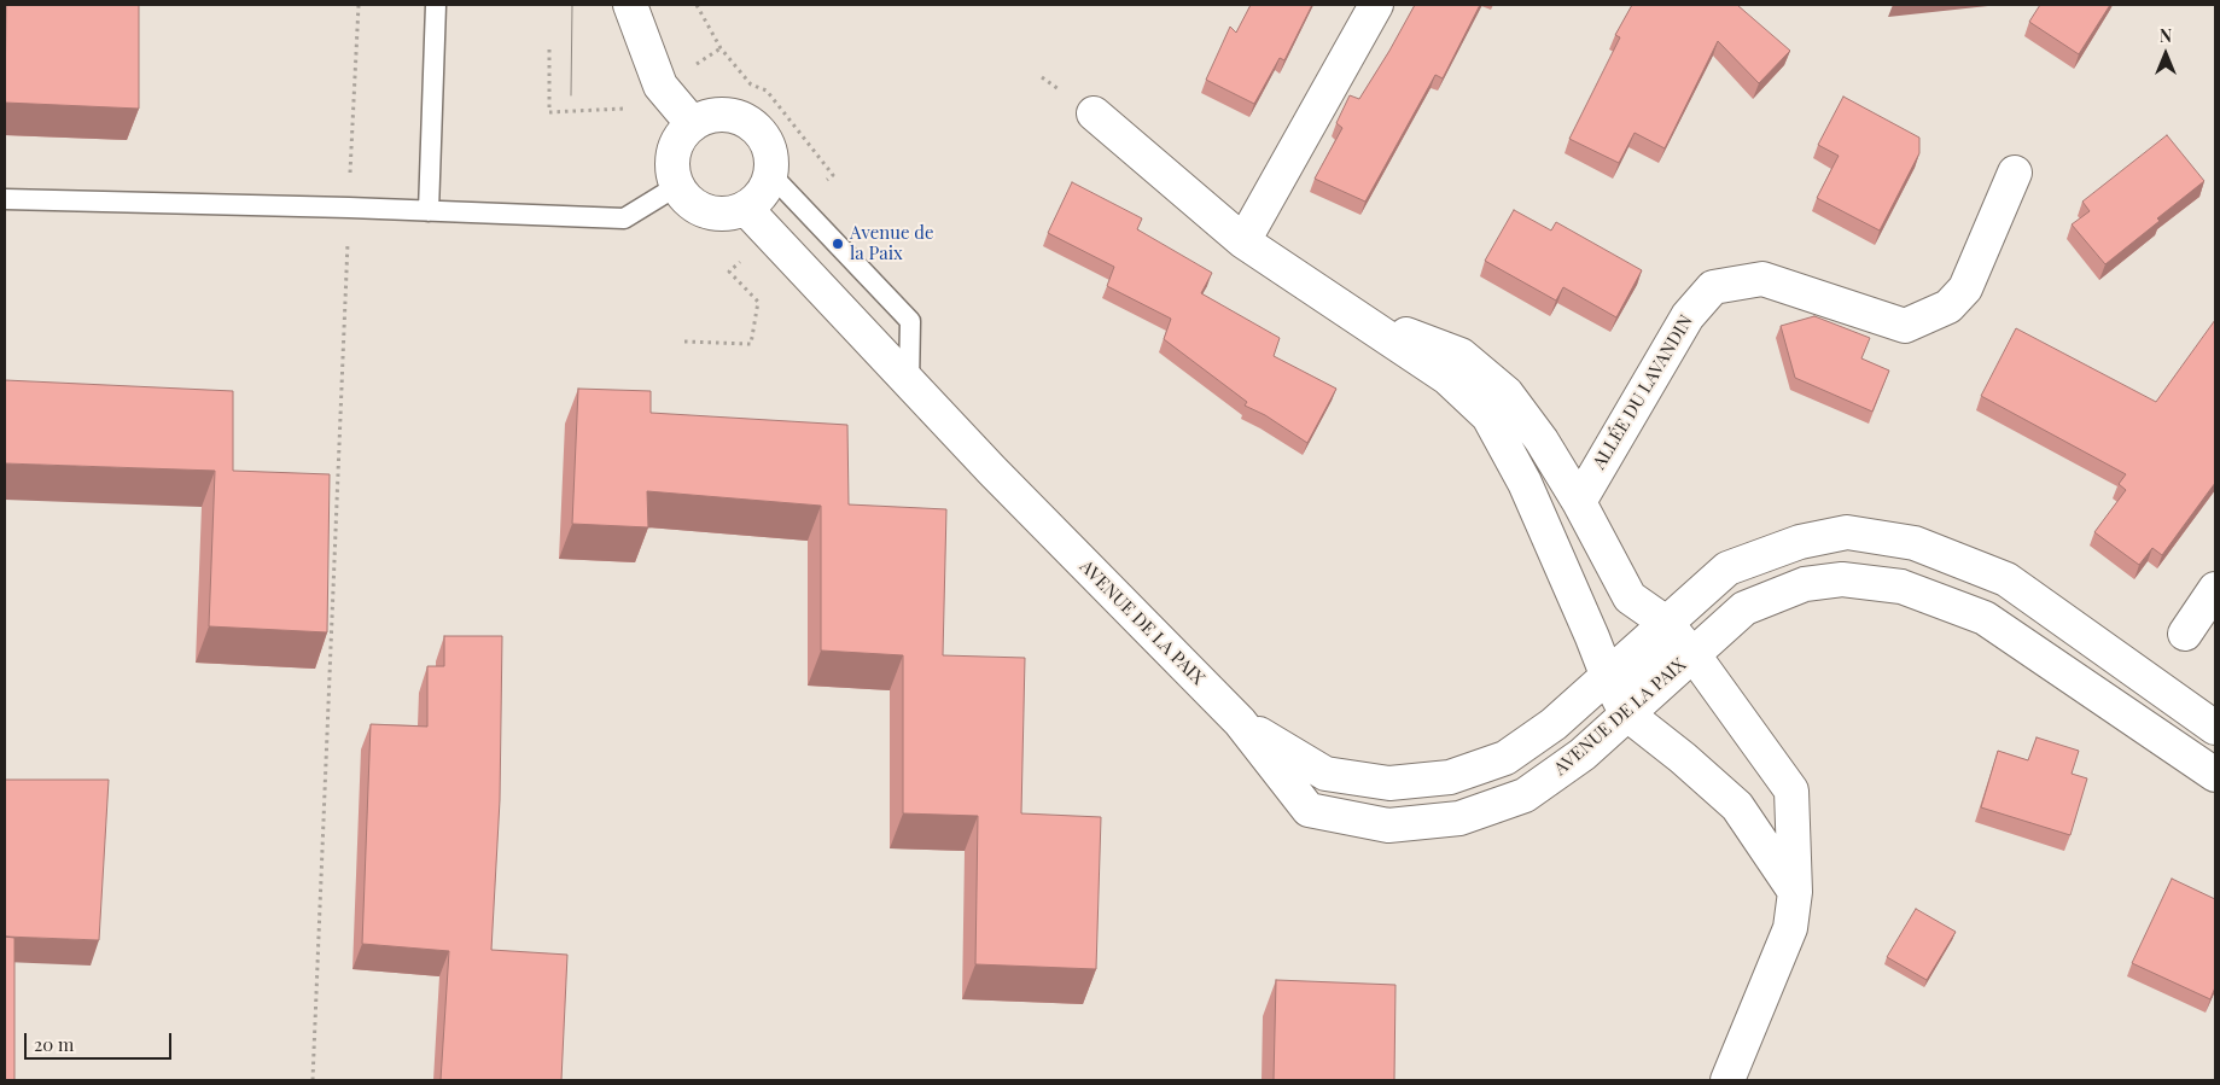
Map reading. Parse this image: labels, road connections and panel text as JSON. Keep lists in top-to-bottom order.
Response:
{
  "streets": {
    "street": ["ALLÉE DU LAVANDIN", "AVENUE DE LA PAIX"]
  },
  "places": ["Avenue de la Paix"],
  "scale_bar": "20 m",
  "north": "top"
}
